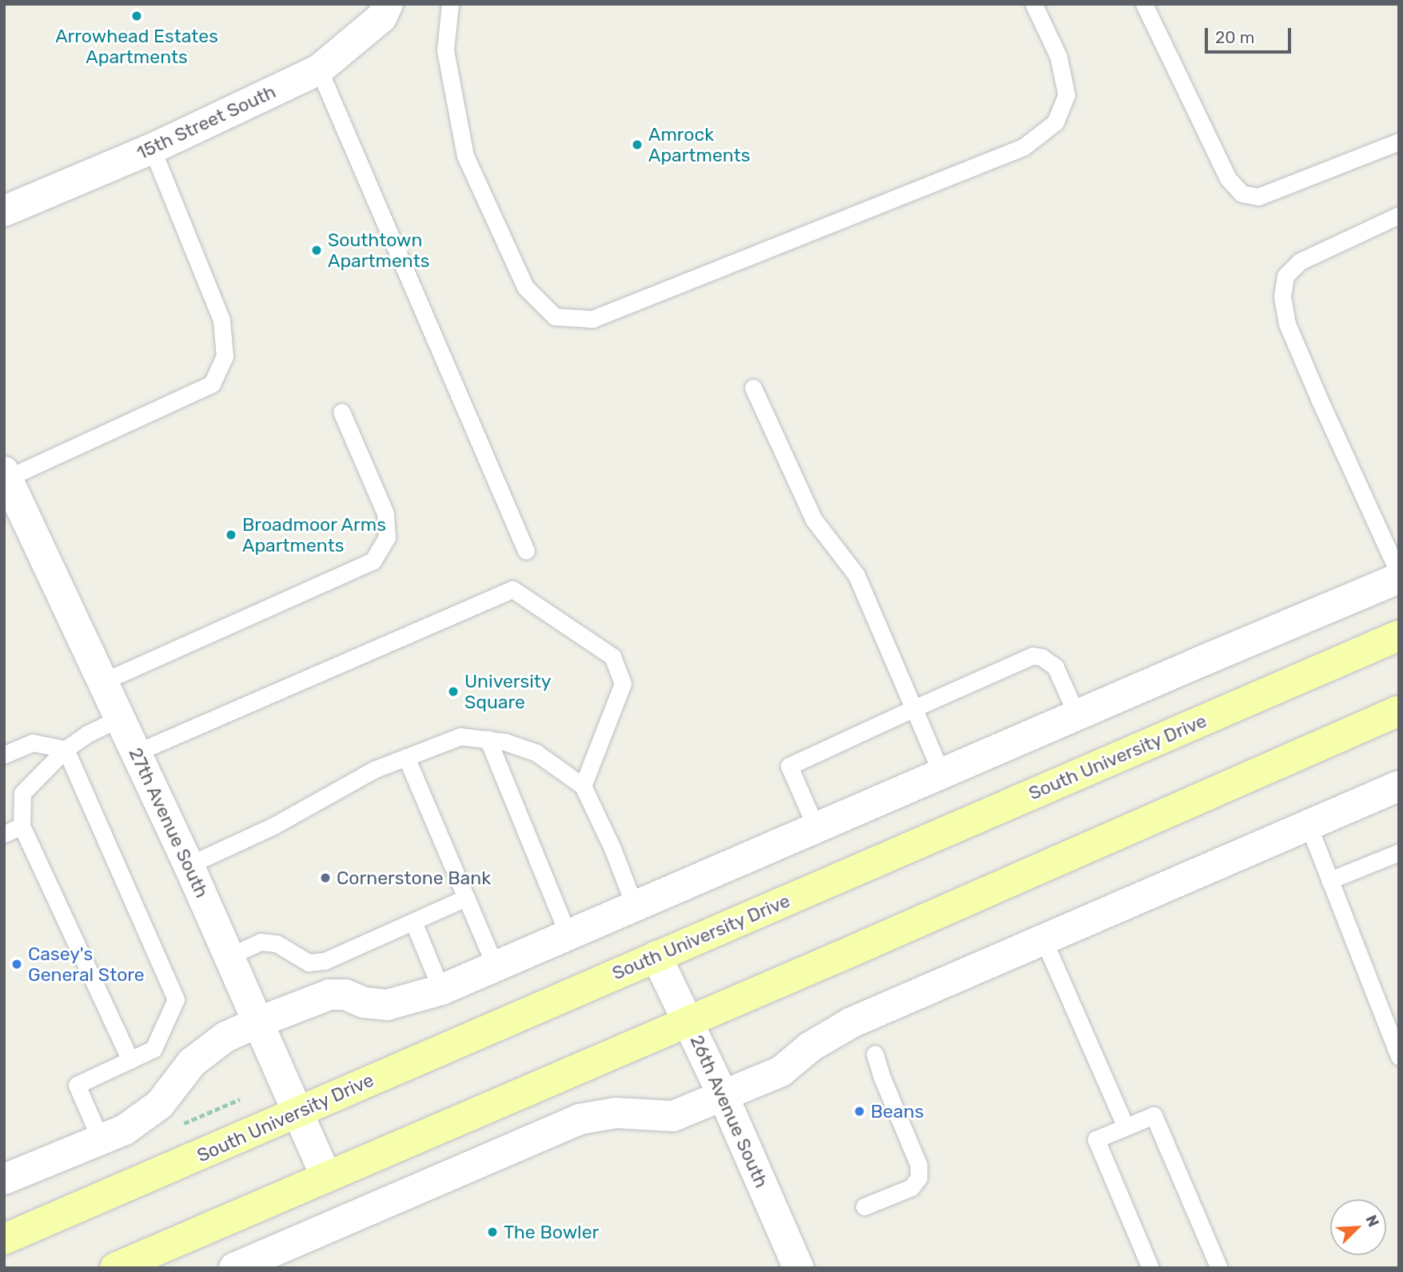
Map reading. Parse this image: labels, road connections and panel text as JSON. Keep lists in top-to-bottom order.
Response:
{
  "streets": {
    "main road": ["South University Drive"],
    "street": ["15th Street South", "27th Avenue South", "26th Avenue South"]
  },
  "crossings": [
    ["South University Drive", "27th Avenue South"],
    ["South University Drive", "26th Avenue South"]
  ],
  "places": [
    "Arrowhead Estates Apartments",
    "Amrock Apartments",
    "Southtown Apartments",
    "Broadmoor Arms Apartments",
    "University Square",
    "Cornerstone Bank",
    "Casey's General Store",
    "Beans",
    "The Bowler"
  ],
  "scale_bar": "20 m",
  "north": "top right"
}
